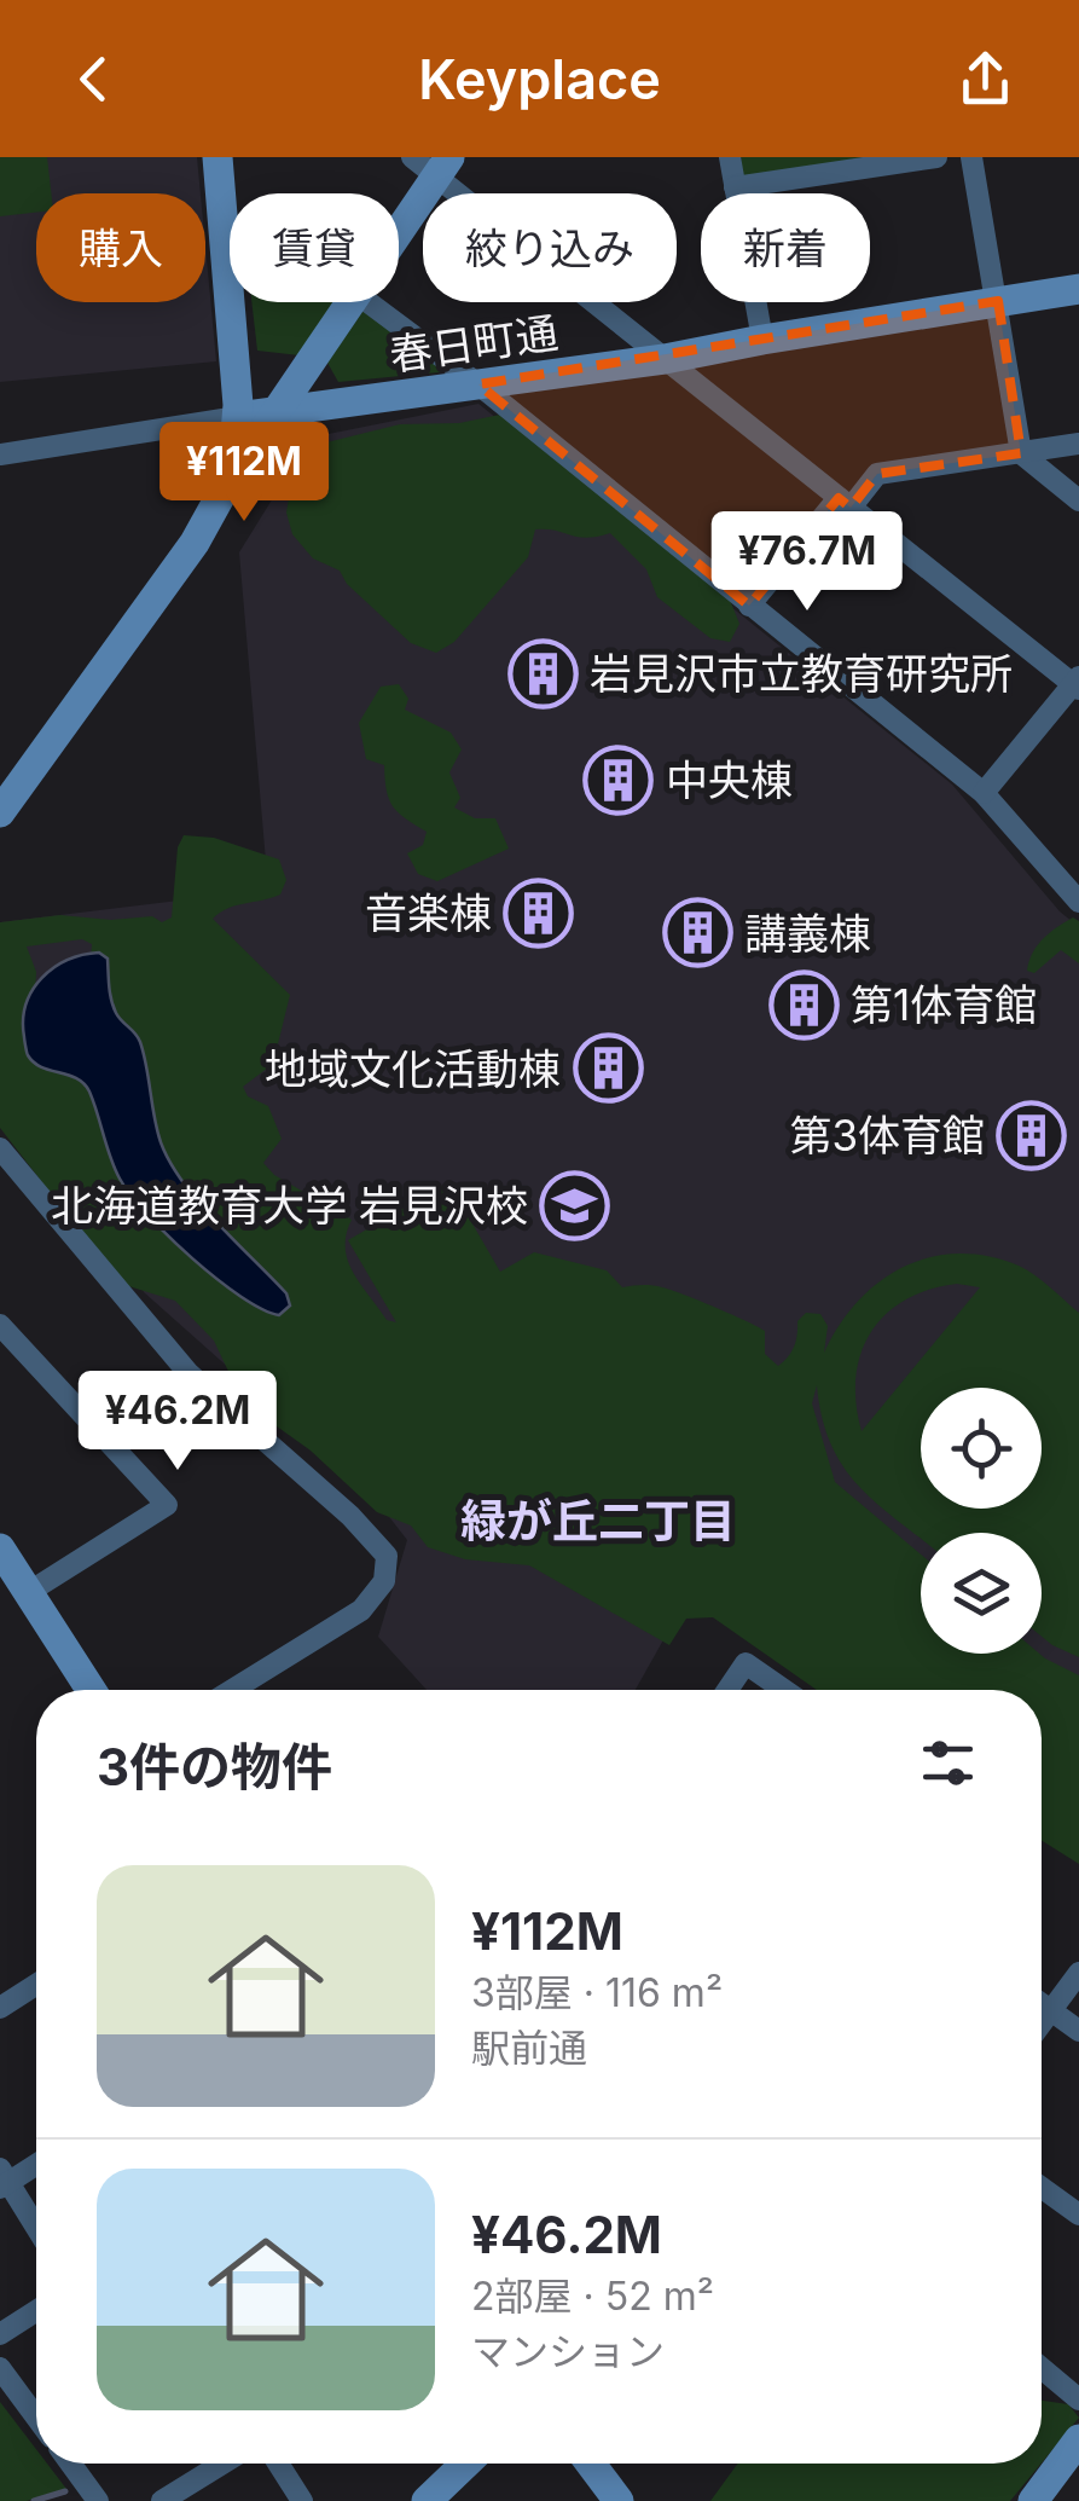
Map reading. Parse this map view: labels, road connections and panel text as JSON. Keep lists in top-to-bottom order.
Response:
{
  "streets": {
    "street": ["春日町通"]
  },
  "districts": ["緑が丘二丁目"],
  "places": {
    "building": [
      "岩見沢市立教育研究所",
      "中央棟",
      "音楽棟",
      "講義棟",
      "第1体育館",
      "地域文化活動棟",
      "第3体育館"
    ],
    "school or university": ["北海道教育大学 岩見沢校"]
  },
  "page": {
    "header": "Keyplace",
    "chip": [
      "購入",
      "賃貸",
      "絞り込み",
      "新着"
    ],
    "price": ["¥112M", "¥76.7M", "¥46.2M"],
    "heading": "3件の物件",
    "list": [
      {
        "name": "¥112M",
        "note": "3部屋 · 116 m² · 駅前通"
      },
      {
        "name": "¥46.2M",
        "note": "2部屋 · 52 m² · マンション"
      }
    ]
  }
}
